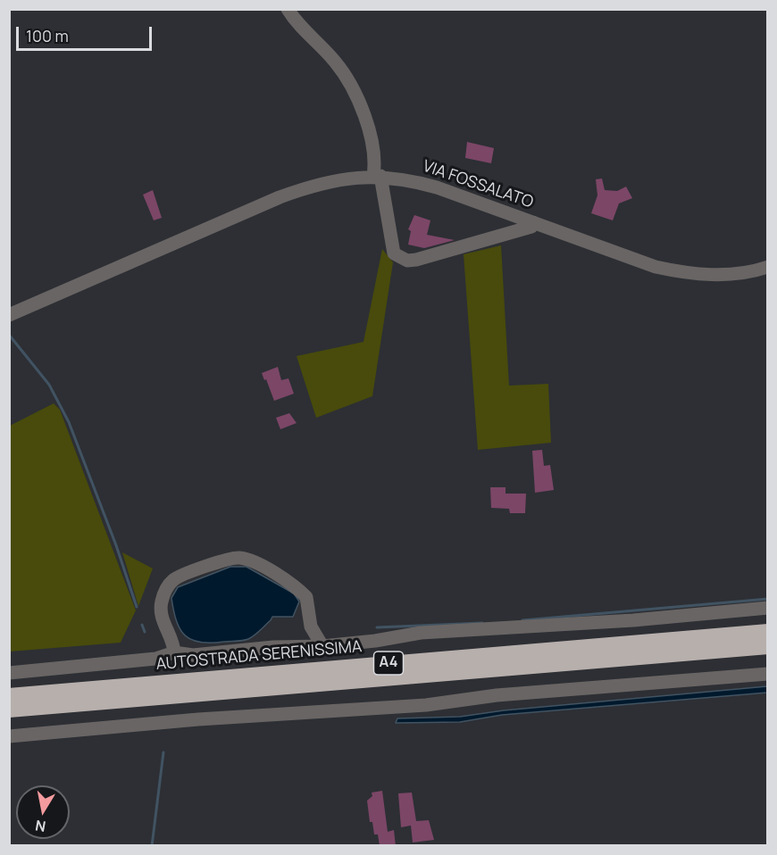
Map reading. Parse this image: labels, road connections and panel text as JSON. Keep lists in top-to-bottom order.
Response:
{
  "streets": {
    "highway": ["AUTOSTRADA SERENISSIMA", "A4"],
    "street": ["VIA FOSSALATO"]
  },
  "scale_bar": "100 m",
  "north": "bottom"
}
